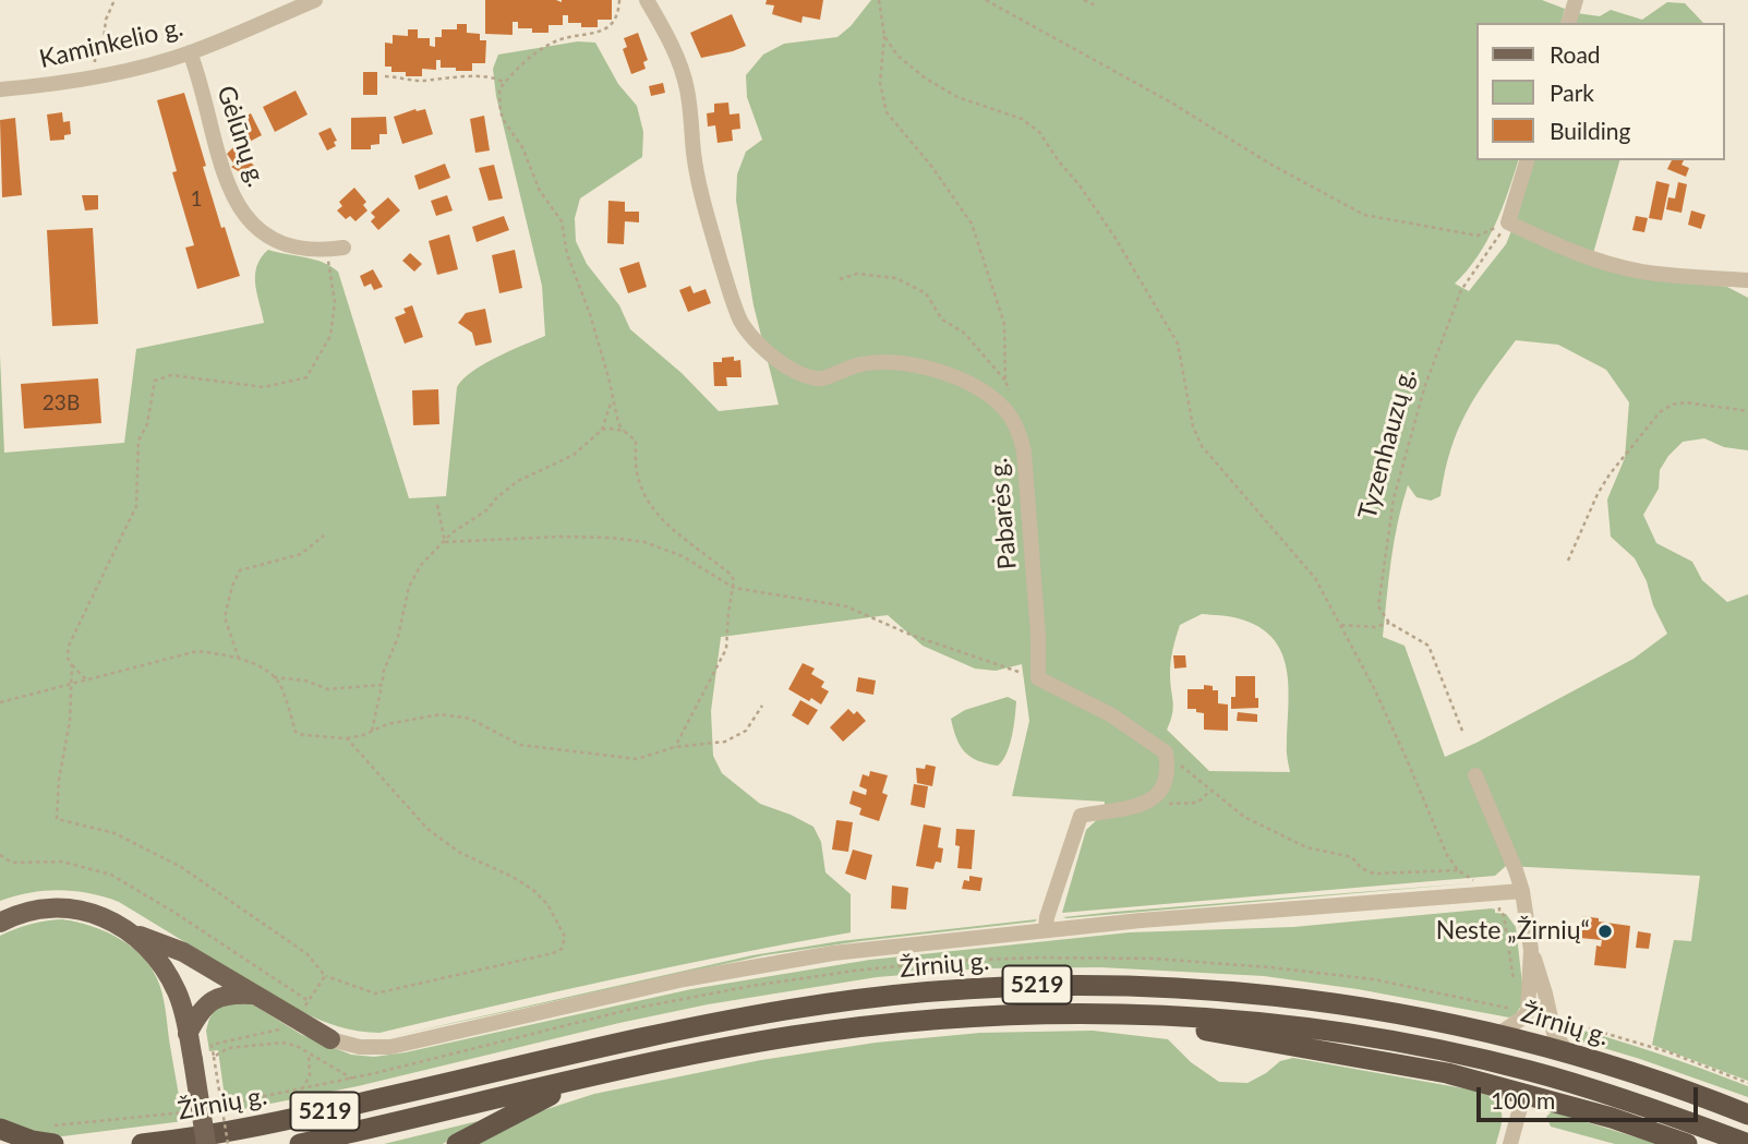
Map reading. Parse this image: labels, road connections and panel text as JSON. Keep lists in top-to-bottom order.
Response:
{
  "streets": {
    "highway": ["Žirnių g.", "5219"],
    "street": ["Kaminkelio g.", "Gėlūnų g.", "Pabarės g."],
    "path": ["Tyzenhauzų g."]
  },
  "crossings": [
    ["Kaminkelio g.", "Gėlūnų g."]
  ],
  "places": ["Neste „Žirnių“"],
  "house_numbers": ["1", "23B"],
  "legend": ["Road", "Park", "Building"],
  "scale_bar": "100 m"
}
